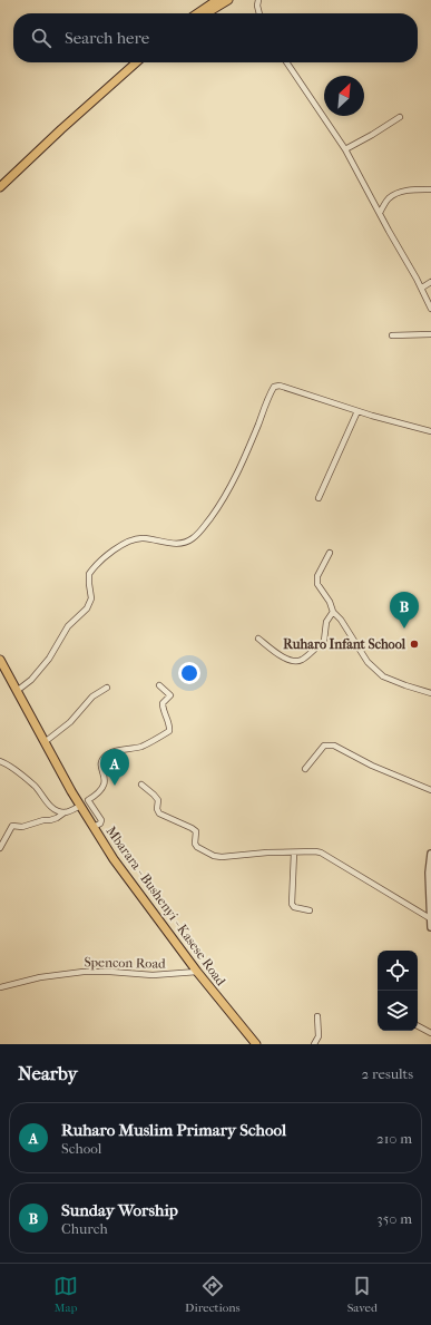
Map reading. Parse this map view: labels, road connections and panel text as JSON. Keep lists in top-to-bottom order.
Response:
{
  "streets": {
    "main road": ["Mbarara - Bushenyi - Kasese Road"],
    "street": ["Spencon Road"]
  },
  "crossings": [
    ["Mbarara - Bushenyi - Kasese Road", "Spencon Road"]
  ],
  "places": ["Ruharo Infant School"],
  "north": "top right",
  "page": {
    "search": "Search here",
    "pins": ["B", "A"],
    "heading": ["Nearby", "2 results"],
    "list": [
      {
        "mark": "A",
        "name": "Ruharo Muslim Primary School",
        "note": "School",
        "value": "210 m"
      },
      {
        "mark": "B",
        "name": "Sunday Worship",
        "note": "Church",
        "value": "350 m"
      }
    ],
    "nav": ["Map", "Directions", "Saved"]
  }
}
